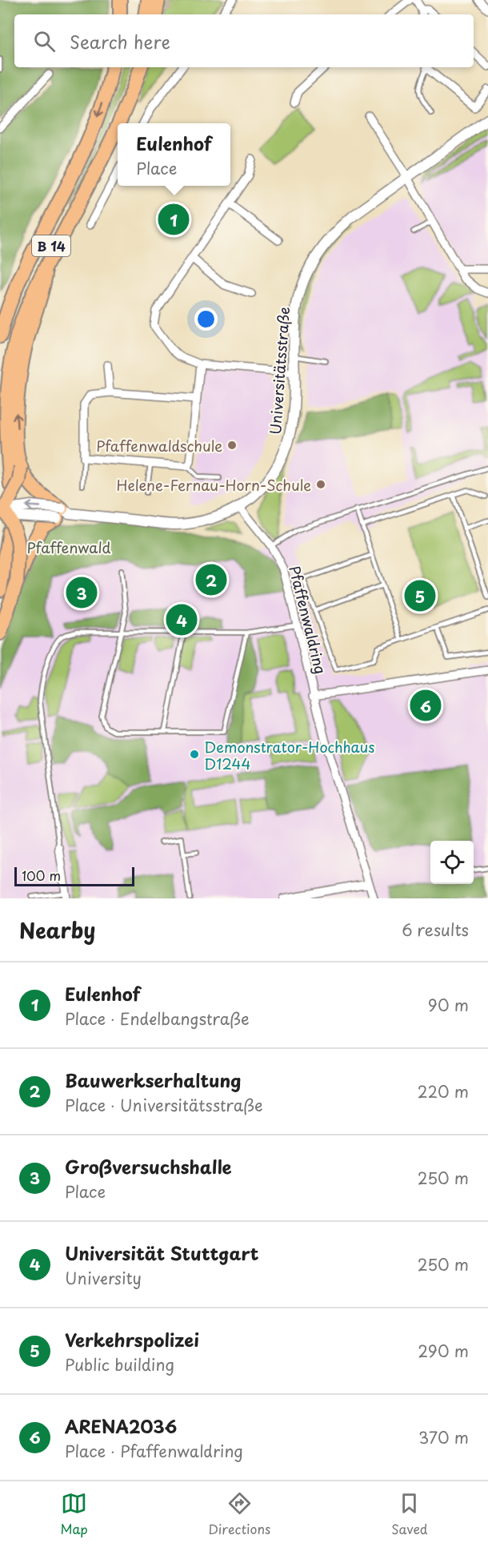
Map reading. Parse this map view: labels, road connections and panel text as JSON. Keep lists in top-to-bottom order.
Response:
{
  "streets": {
    "highway": ["B 14"],
    "street": ["Universitätsstraße", "Pfaffenwaldring"]
  },
  "crossings": [
    ["B 14", "Universitätsstraße"],
    ["Universitätsstraße", "Pfaffenwaldring"]
  ],
  "parks": ["Pfaffenwald"],
  "places": ["Pfaffenwaldschule", "Helene-Fernau-Horn-Schule", "Demonstrator-Hochhaus D1244"],
  "scale_bar": "100 m",
  "page": {
    "search": "Search here",
    "popup": ["Eulenhof", "Place"],
    "pins": [
      "1",
      "2",
      "3",
      "5",
      "4",
      "6"
    ],
    "scale": "100 m",
    "heading": ["Nearby", "6 results"],
    "list": [
      {
        "mark": "1",
        "name": "Eulenhof",
        "note": "Place · Endelbangstraße",
        "value": "90 m"
      },
      {
        "mark": "2",
        "name": "Bauwerkserhaltung",
        "note": "Place · Universitätsstraße",
        "value": "220 m"
      },
      {
        "mark": "3",
        "name": "Großversuchshalle",
        "note": "Place",
        "value": "250 m"
      },
      {
        "mark": "4",
        "name": "Universität Stuttgart",
        "note": "University",
        "value": "250 m"
      },
      {
        "mark": "5",
        "name": "Verkehrspolizei",
        "note": "Public building",
        "value": "290 m"
      },
      {
        "mark": "6",
        "name": "ARENA2036",
        "note": "Place · Pfaffenwaldring",
        "value": "370 m"
      }
    ],
    "nav": ["Map", "Directions", "Saved"]
  }
}
